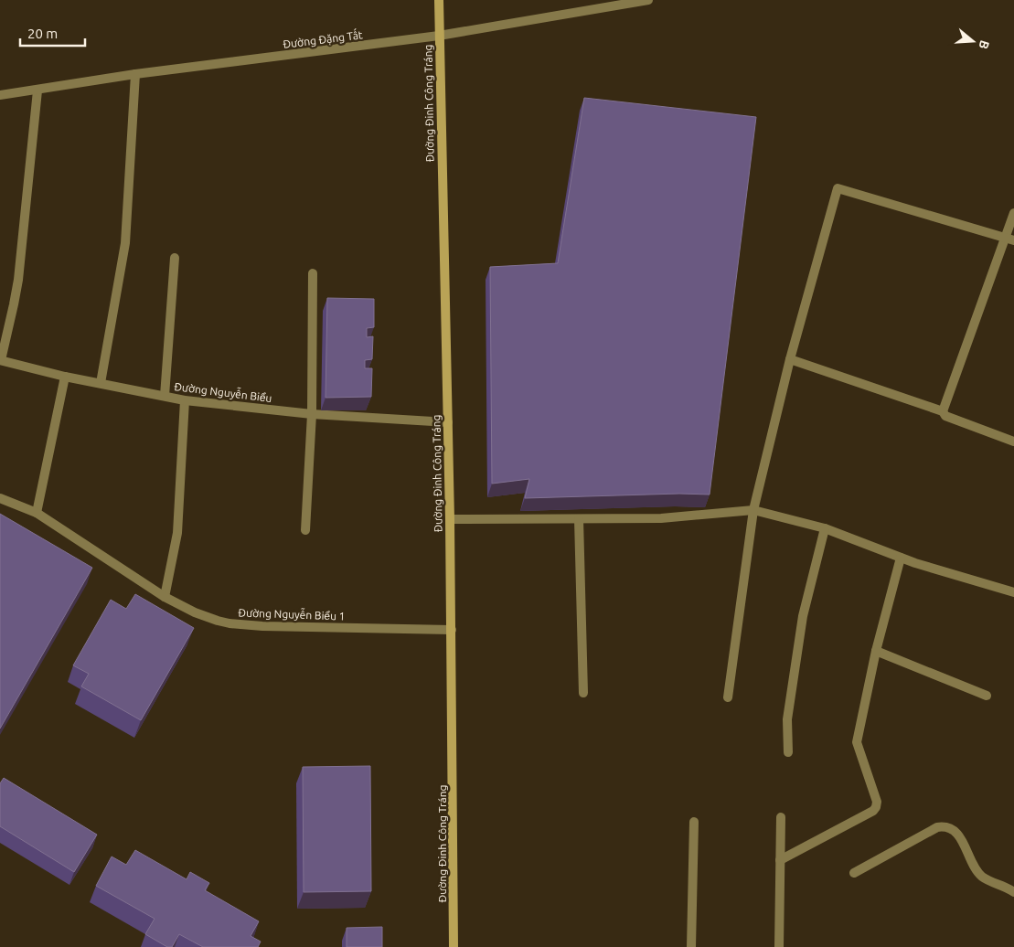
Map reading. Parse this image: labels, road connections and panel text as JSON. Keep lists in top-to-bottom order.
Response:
{
  "streets": {
    "street": [
      "Đường Đặng Tất",
      "Đường Đinh Công Tráng",
      "Đường Nguyễn Biểu",
      "Đường Nguyễn Biểu 1"
    ]
  },
  "crossings": [
    ["Đường Đặng Tất", "Đường Đinh Công Tráng"],
    ["Đường Đinh Công Tráng", "Đường Nguyễn Biểu"],
    ["Đường Đinh Công Tráng", "Đường Nguyễn Biểu 1"]
  ],
  "scale_bar": "20 m",
  "north": "right"
}
